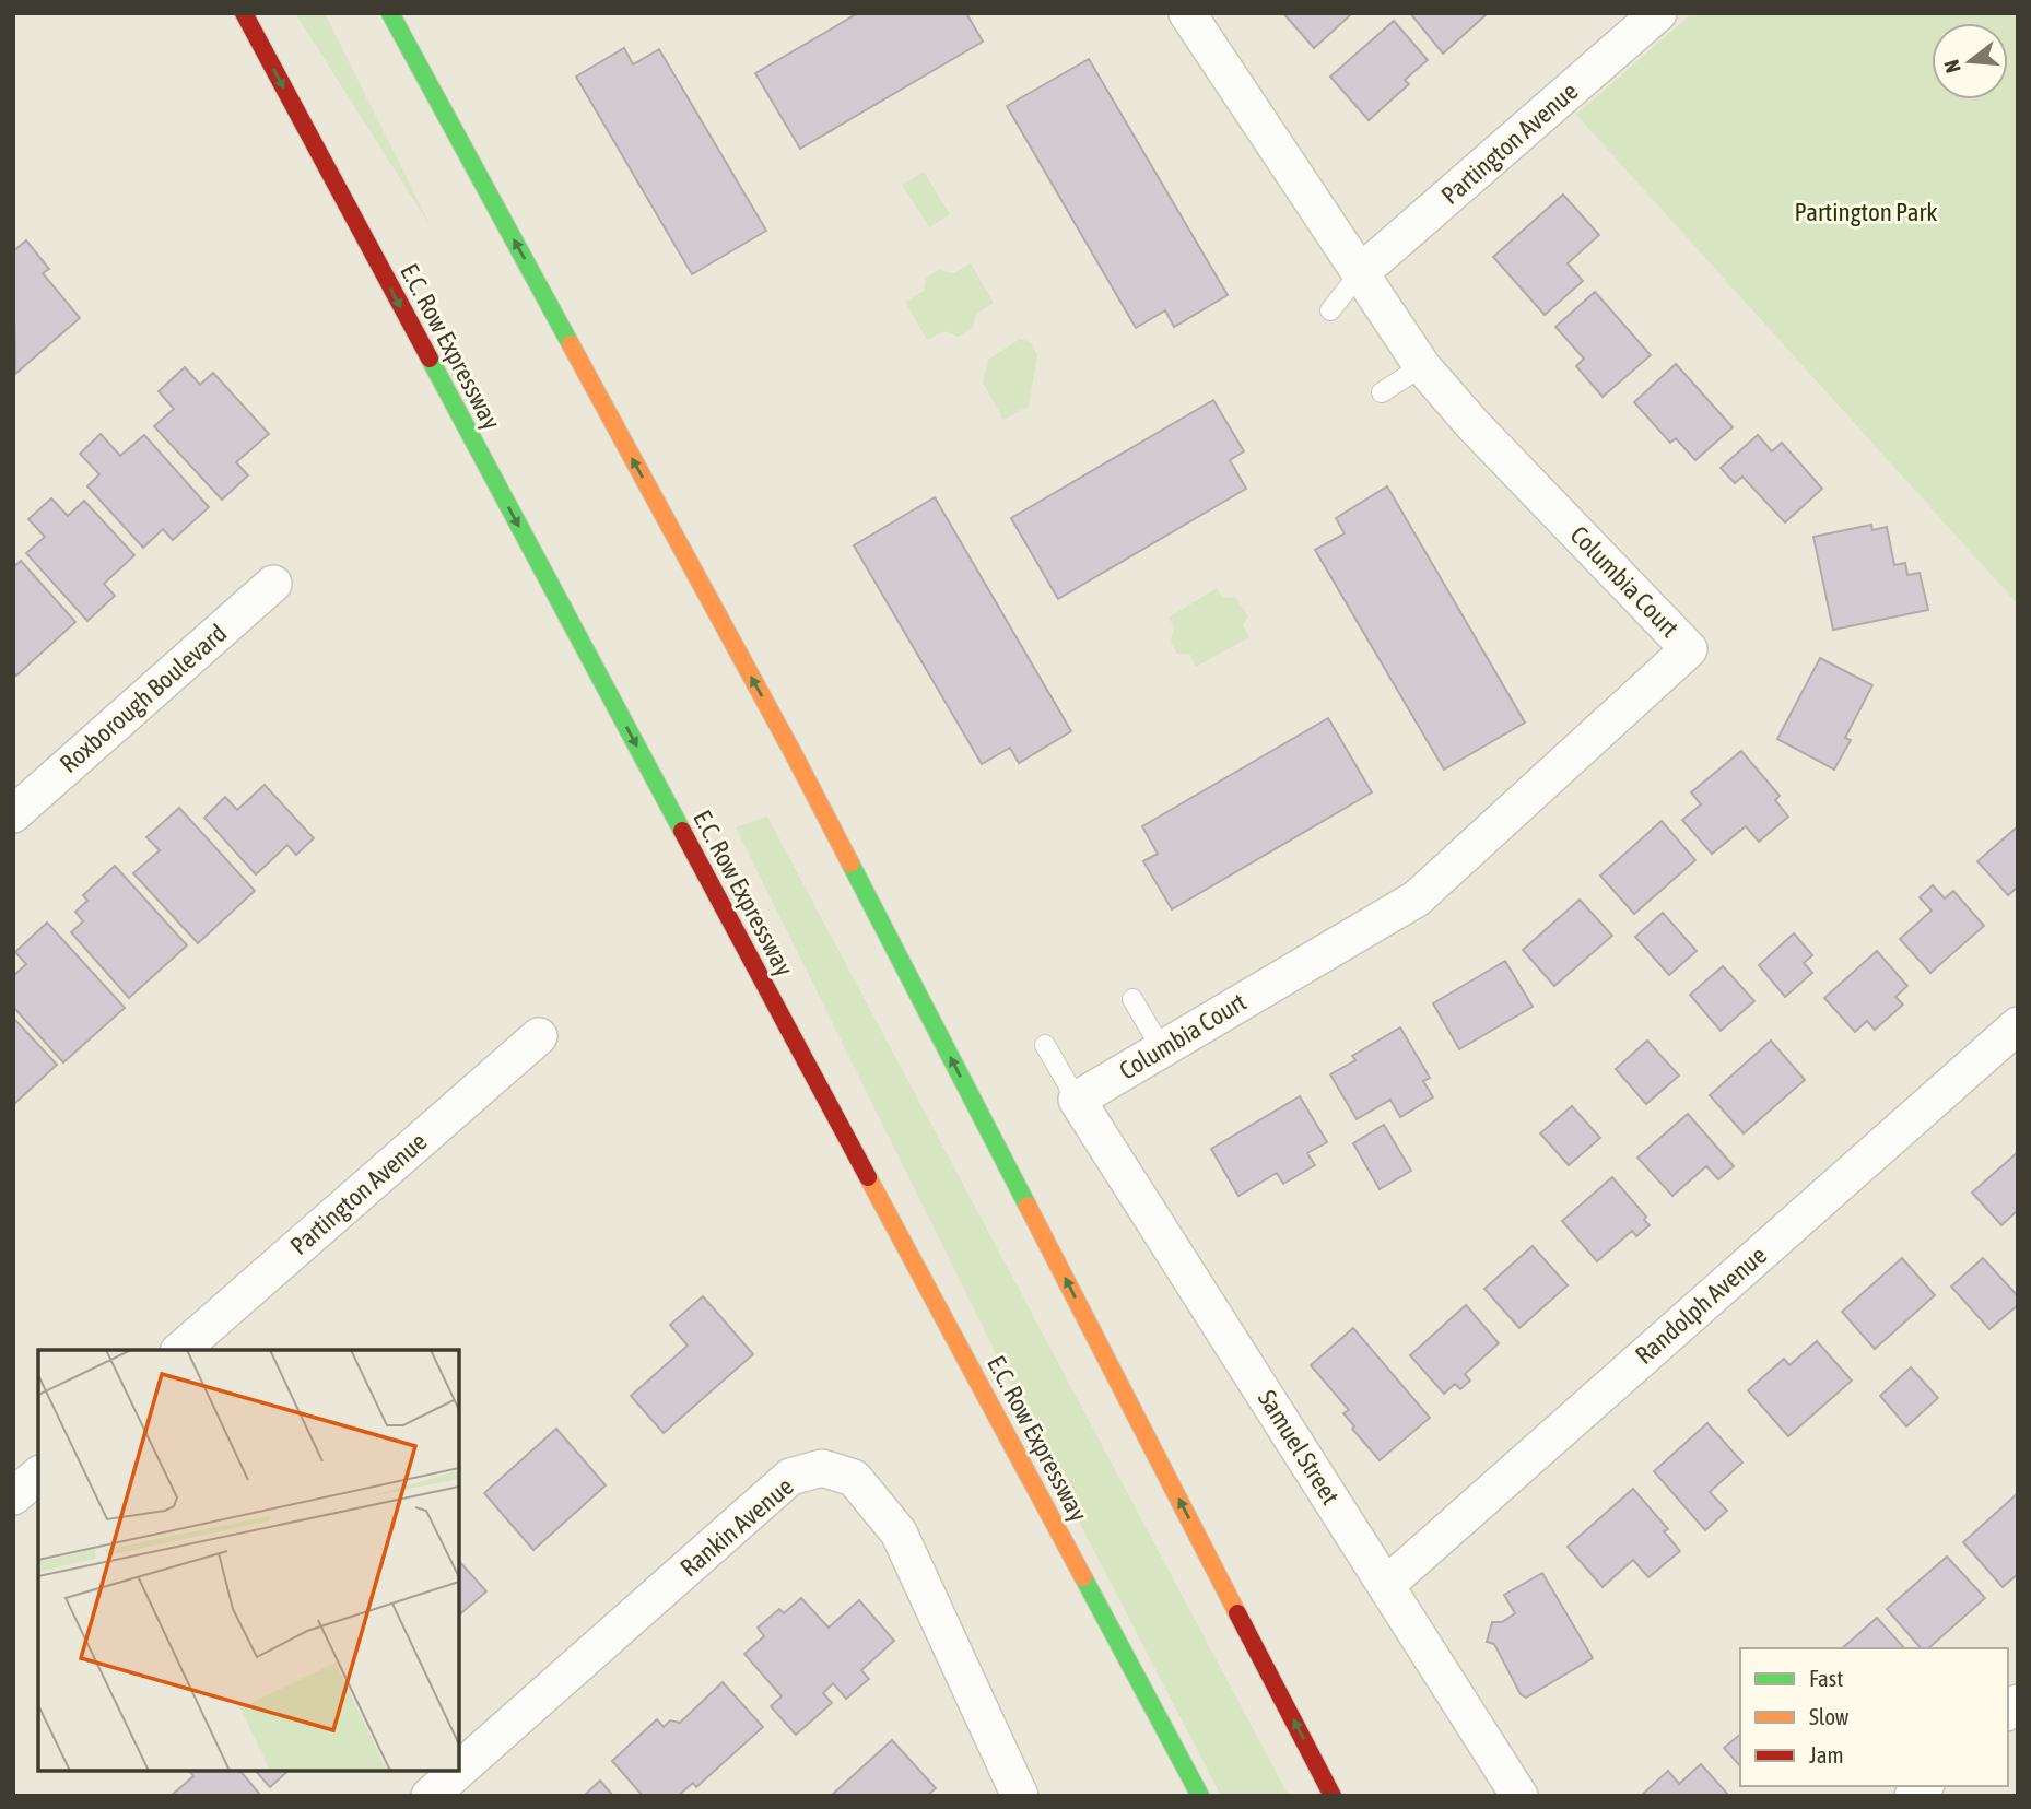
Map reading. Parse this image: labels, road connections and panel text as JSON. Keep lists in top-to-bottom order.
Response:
{
  "streets": {
    "highway": ["E.C. Row Expressway"],
    "street": [
      "Partington Avenue",
      "Columbia Court",
      "Roxborough Boulevard",
      "Randolph Avenue",
      "Samuel Street",
      "Rankin Avenue"
    ]
  },
  "crossings": [
    ["Partington Avenue", "Columbia Court"],
    ["Columbia Court", "Samuel Street"],
    ["Randolph Avenue", "Samuel Street"]
  ],
  "parks": ["Partington Park"],
  "legend": ["Fast", "Slow", "Jam"],
  "north": "left"
}
